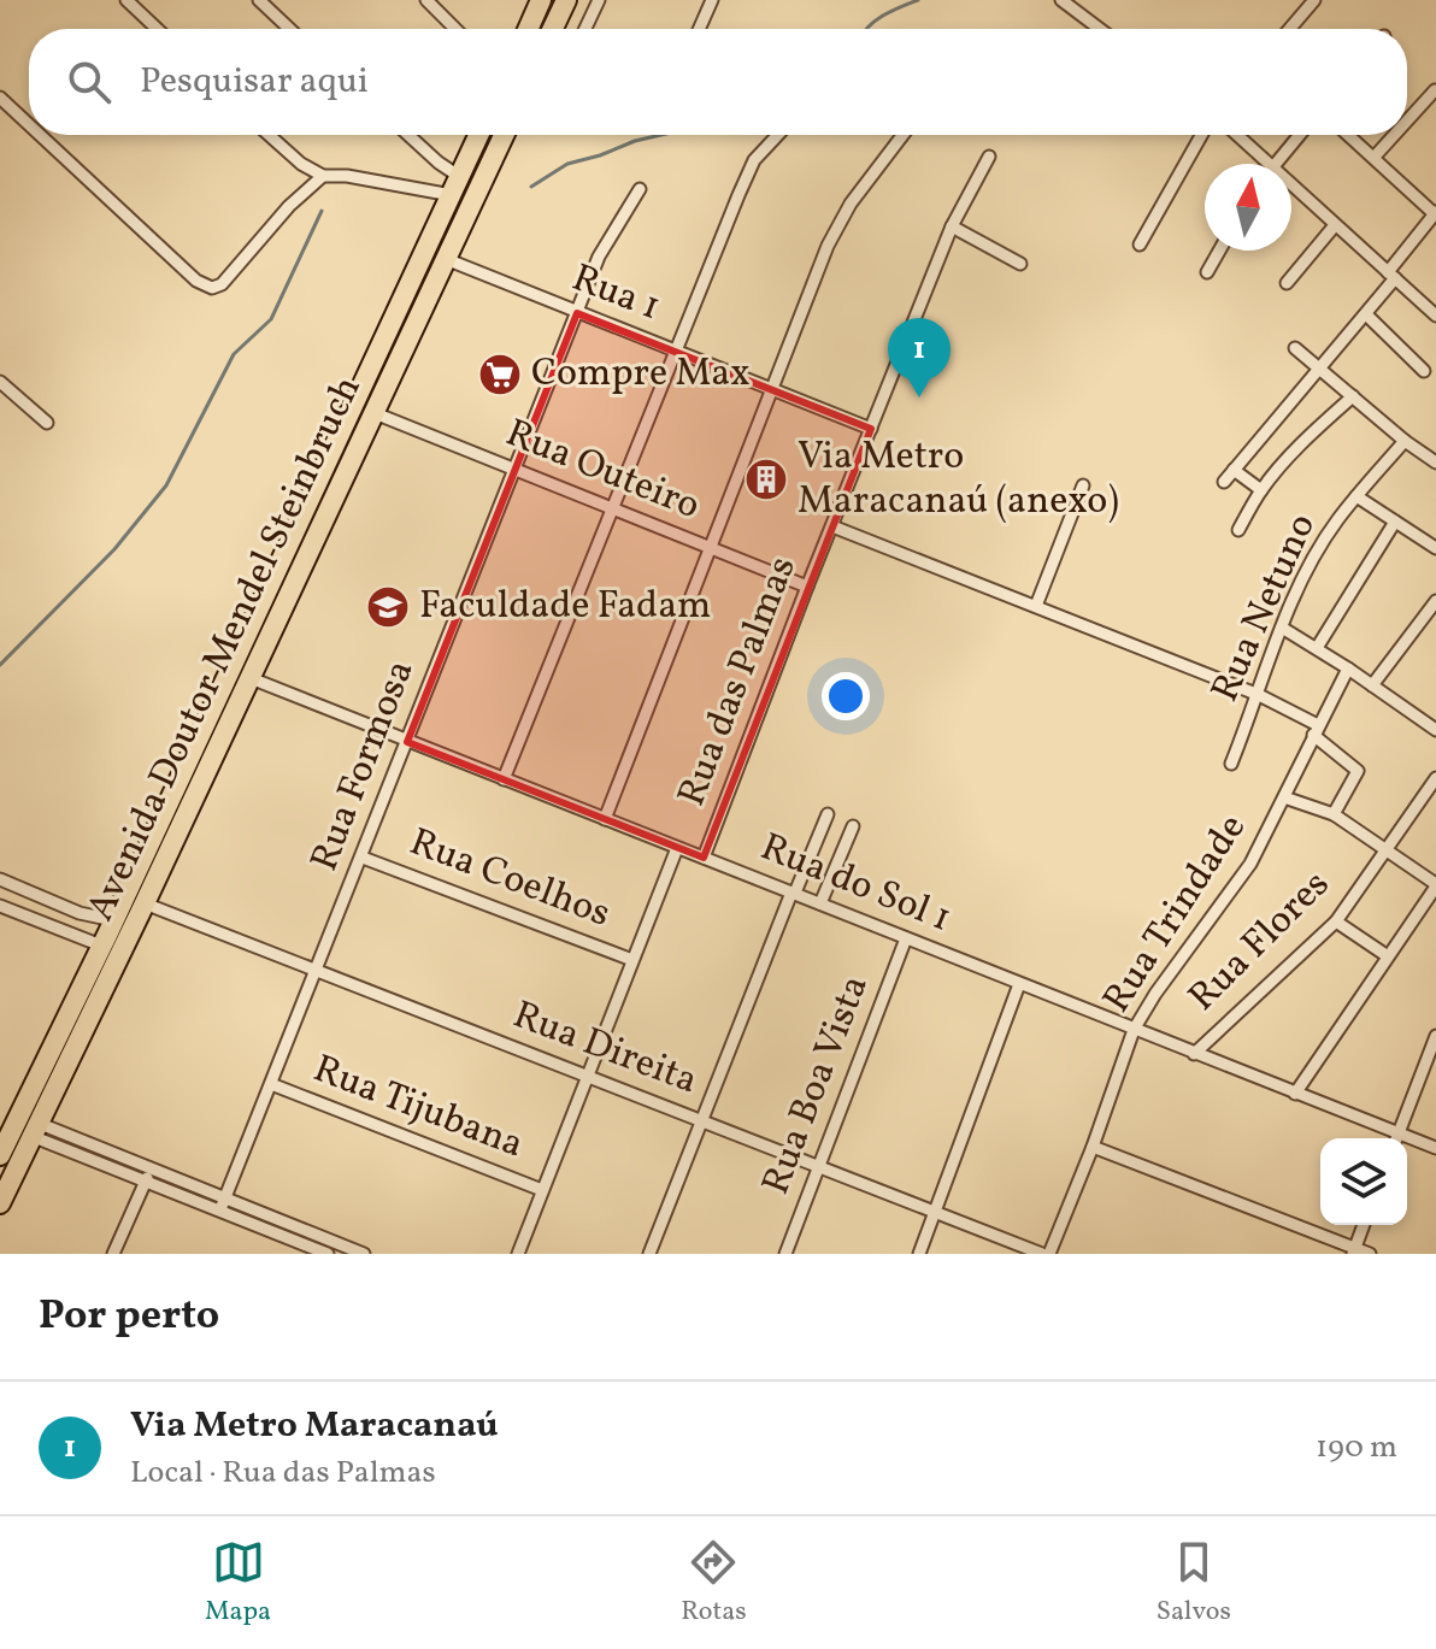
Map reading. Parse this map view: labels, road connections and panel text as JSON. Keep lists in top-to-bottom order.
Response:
{
  "streets": {
    "highway": ["Avenida Doutor Mendel Steinbruch"],
    "street": [
      "Rua 1",
      "Rua Outeiro",
      "Rua Netuno",
      "Rua das Palmas",
      "Rua Formosa",
      "Rua Coelhos",
      "Rua do Sol 1",
      "Rua Trindade",
      "Rua Flores",
      "Rua Direita",
      "Rua Boa Vista",
      "Rua Tijubana"
    ]
  },
  "crossings": [
    ["Rua 1", "Avenida Doutor Mendel Steinbruch"],
    ["Rua 1", "Rua das Palmas"],
    ["Rua 1", "Rua Formosa"],
    ["Rua Outeiro", "Avenida Doutor Mendel Steinbruch"],
    ["Rua Outeiro", "Rua das Palmas"],
    ["Rua Outeiro", "Rua Formosa"],
    ["Avenida Doutor Mendel Steinbruch", "Rua do Sol 1"],
    ["Avenida Doutor Mendel Steinbruch", "Rua Direita"],
    ["Rua das Palmas", "Rua do Sol 1"],
    ["Rua Formosa", "Rua Coelhos"],
    ["Rua Formosa", "Rua do Sol 1"],
    ["Rua Formosa", "Rua Direita"],
    ["Rua Formosa", "Rua Tijubana"],
    ["Rua do Sol 1", "Rua Trindade"],
    ["Rua do Sol 1", "Rua Flores"],
    ["Rua do Sol 1", "Rua Boa Vista"],
    ["Rua Trindade", "Rua Direita"],
    ["Rua Direita", "Rua Boa Vista"]
  ],
  "places": {
    "supermarket": ["Compre Max"],
    "building": ["Via Metro Maracanaú (anexo)"],
    "school or university": ["Faculdade Fadam"]
  },
  "north": "top",
  "page": {
    "search": "Pesquisar aqui",
    "pins": "1",
    "heading": "Por perto",
    "list": [
      {
        "mark": "1",
        "name": "Via Metro Maracanaú",
        "note": "Local · Rua das Palmas",
        "value": "190 m"
      }
    ],
    "nav": ["Mapa", "Rotas", "Salvos"]
  }
}
